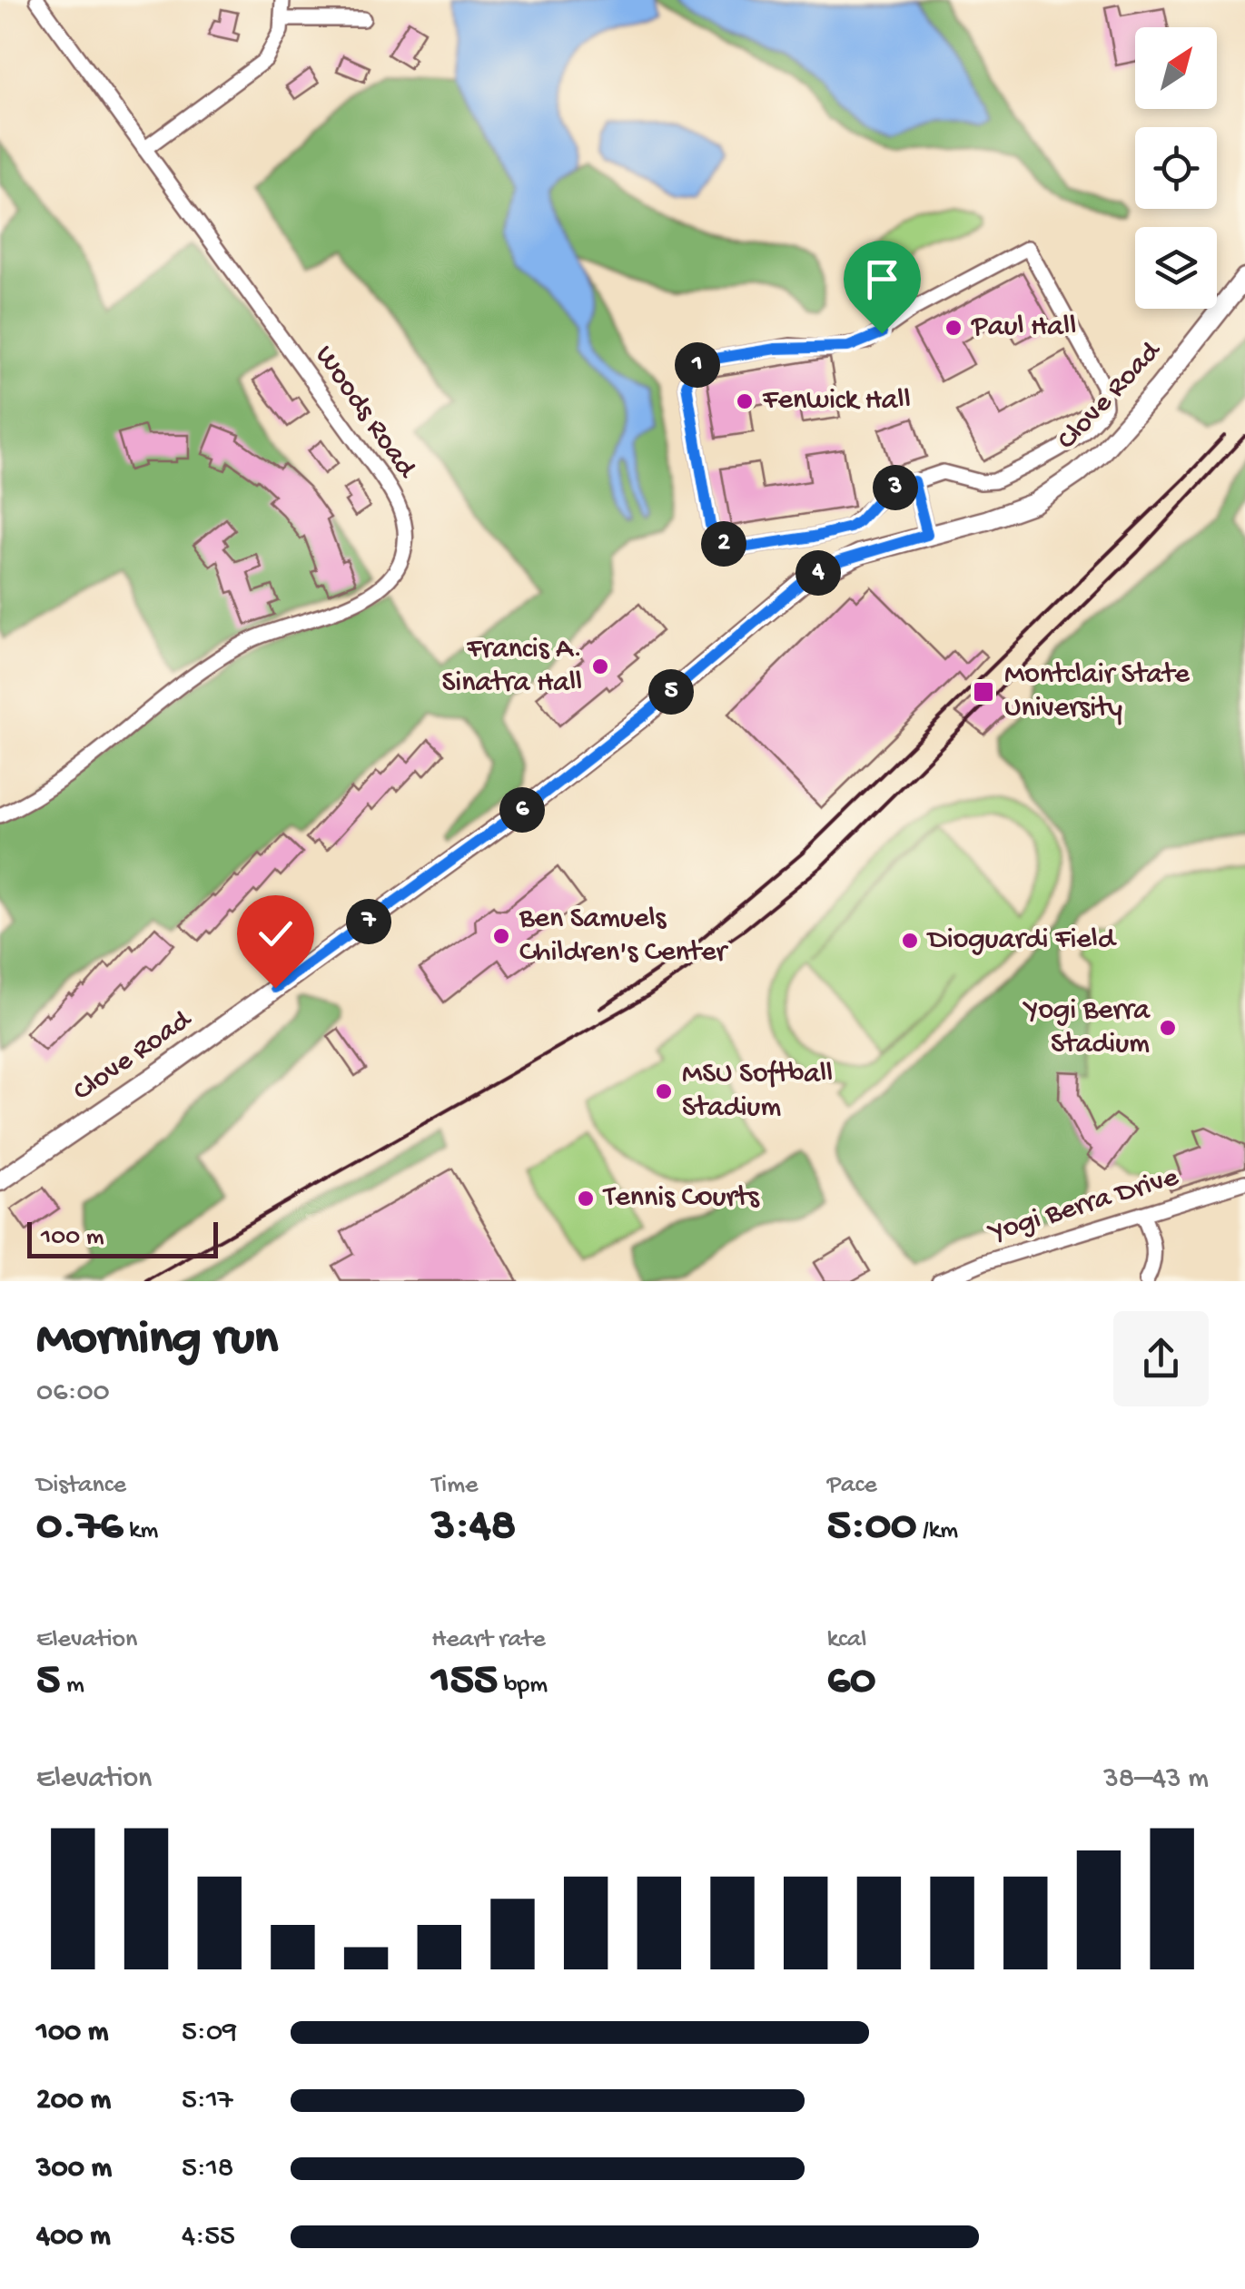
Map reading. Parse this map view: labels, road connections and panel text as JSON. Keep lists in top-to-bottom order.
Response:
{
  "streets": {
    "street": ["Clove Road", "Woods Road", "Yogi Berra Drive"]
  },
  "places": {
    "other": [
      "Paul Hall",
      "Fenwick Hall",
      "Francis A. Sinatra Hall",
      "Ben Samuels Children's Center",
      "Dioguardi Field",
      "Yogi Berra Stadium",
      "MSU Softball Stadium",
      "Tennis Courts"
    ],
    "transit": ["Montclair State University"]
  },
  "scale_bar": "100 m",
  "north": "top right",
  "page": {
    "pins": [
      "1",
      "3",
      "2",
      "4",
      "5",
      "6",
      "7"
    ],
    "scale": "100 m",
    "heading": ["Morning run", "06:00"],
    "stats": [
      ["Distance", "0.76 km"],
      ["Time", "3:48"],
      ["Pace", "5:00 /km"],
      ["Elevation", "5 m"],
      ["Heart rate", "155 bpm"],
      ["kcal", "60"]
    ],
    "chart": ["Elevation", "38–43 m"],
    "list": [
      {
        "name": "100 m",
        "note": "5:09"
      },
      {
        "name": "200 m",
        "note": "5:17"
      },
      {
        "name": "300 m",
        "note": "5:18"
      },
      {
        "name": "400 m",
        "note": "4:55"
      }
    ]
  }
}
